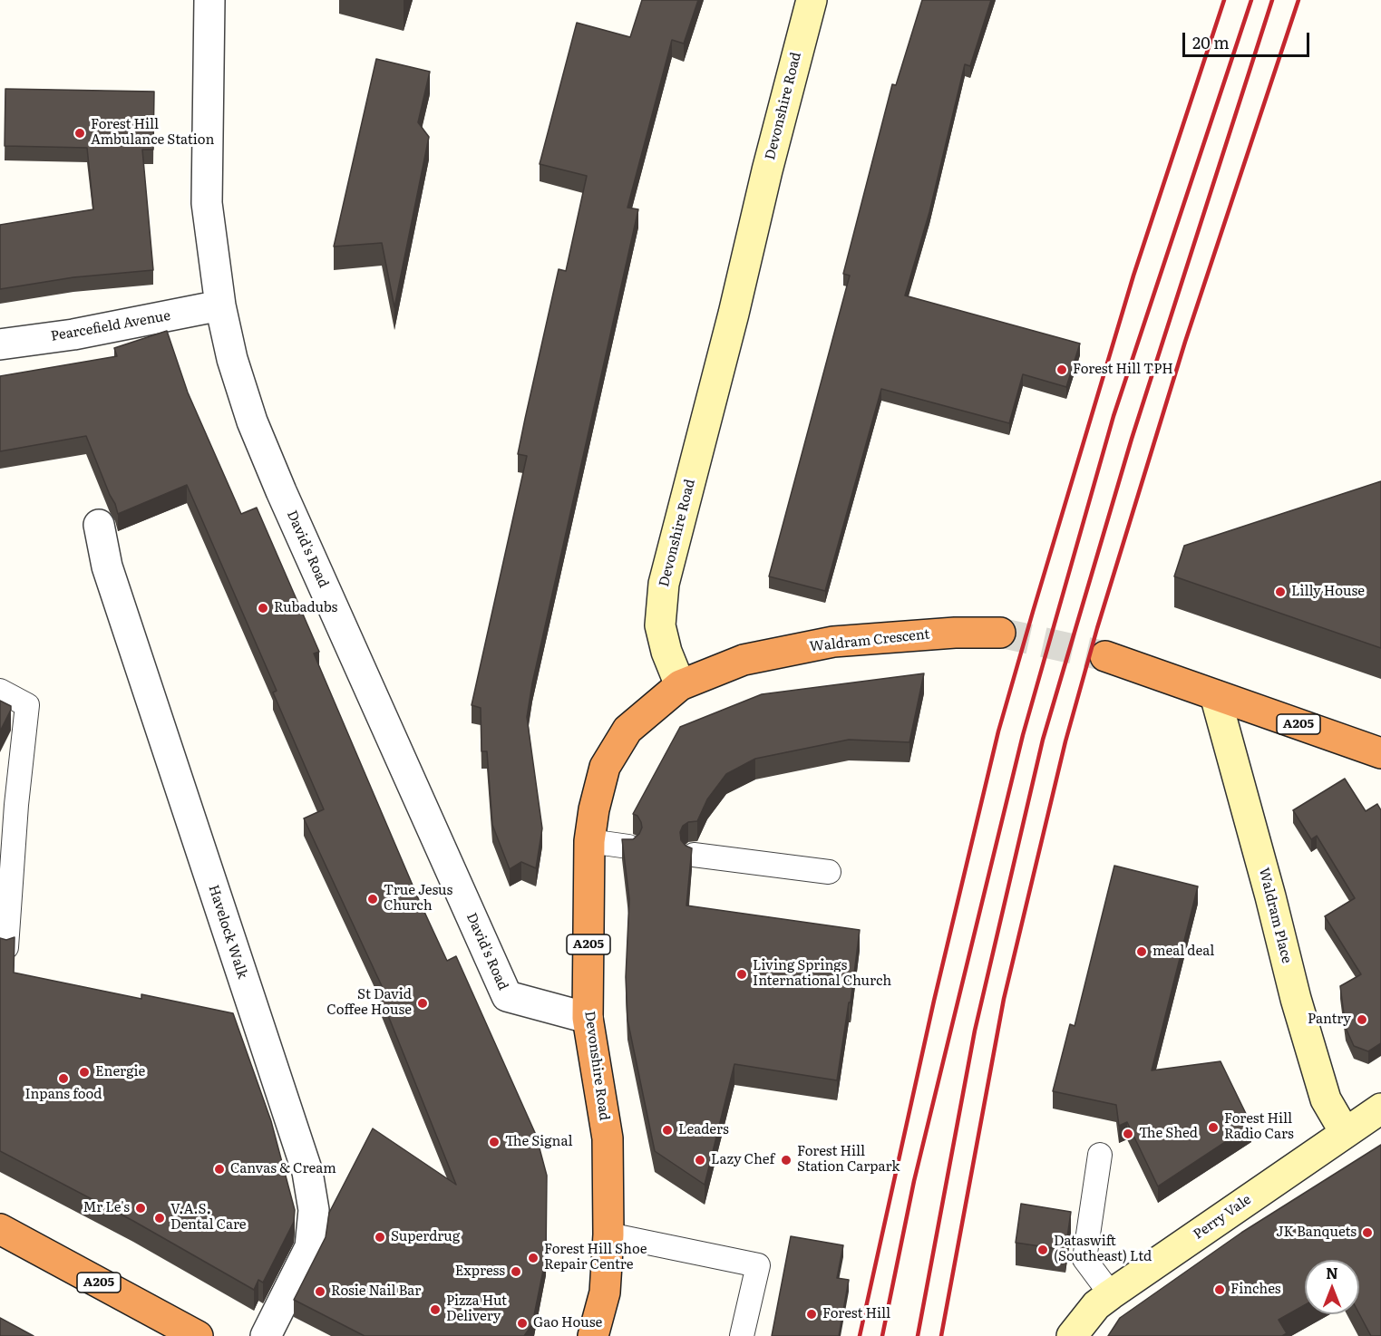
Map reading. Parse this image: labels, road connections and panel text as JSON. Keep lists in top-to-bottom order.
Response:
{
  "streets": {
    "highway": ["Devonshire Road", "Waldram Crescent", "A205"],
    "main road": ["Waldram Place", "Perry Vale"],
    "street": ["Pearcefield Avenue", "David's Road", "Havelock Walk"]
  },
  "crossings": [
    ["Devonshire Road", "David's Road"],
    ["Devonshire Road", "Waldram Crescent"],
    ["Pearcefield Avenue", "David's Road"],
    ["A205", "Waldram Place"],
    ["Waldram Place", "Perry Vale"]
  ],
  "places": [
    "Forest Hill Ambulance Station",
    "Forest Hill TPH",
    "Lilly House",
    "Rubadubs",
    "True Jesus Church",
    "meal deal",
    "Living Springs International Church",
    "St David Coffee House",
    "Pantry",
    "Energie",
    "Inpans food",
    "Forest Hill Radio Cars",
    "Leaders",
    "The Shed",
    "The Signal",
    "Lazy Chef",
    "Forest Hill Station Carpark",
    "Canvas & Cream",
    "Mr Le's",
    "V.A.S. Dental Care",
    "JK Banquets",
    "Superdrug",
    "Dataswift (Southeast) Ltd",
    "Forest Hill Shoe Repair Centre",
    "Express",
    "Finches",
    "Rosie Nail Bar",
    "Pizza Hut Delivery",
    "Forest Hill",
    "Gao House"
  ],
  "scale_bar": "20 m",
  "north": "top"
}
